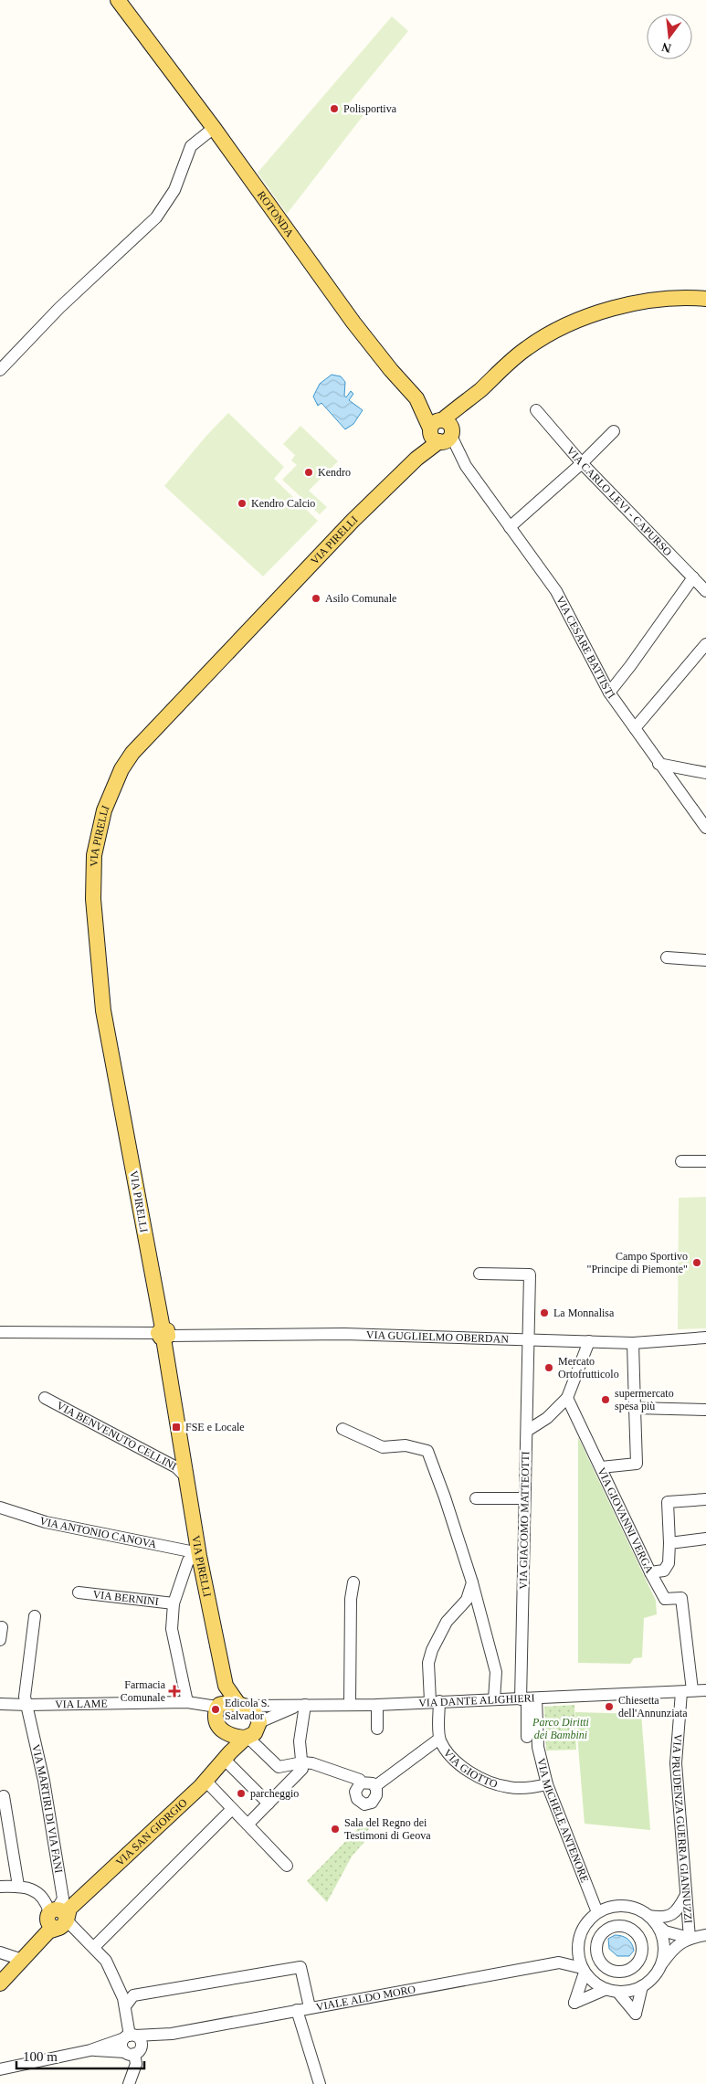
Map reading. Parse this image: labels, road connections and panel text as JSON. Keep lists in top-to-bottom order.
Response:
{
  "streets": {
    "main road": ["ROTONDA", "VIA PIRELLI", "VIA SAN GIORGIO"],
    "street": [
      "VIA CARLO LEVI - CAPURSO",
      "VIA CESARE BATTISTI",
      "VIA GUGLIELMO OBERDAN",
      "VIA BENVENUTO CELLINI",
      "VIA GIACOMO MATTEOTTI",
      "VIA GIOVANNI VERGA",
      "VIA ANTONIO CANOVA",
      "VIA BERNINI",
      "VIA DANTE ALIGHIERI",
      "VIA LAME",
      "VIA GIOTTO",
      "VIA MARTIRI DI VIA FANI",
      "VIA MICHELE ANTENORE",
      "VIA PRUDENZA GUERRA GIANNUZZI",
      "VIALE ALDO MORO"
    ]
  },
  "crossings": [
    ["ROTONDA", "VIA PIRELLI"],
    ["ROTONDA", "VIA CESARE BATTISTI"],
    ["VIA PIRELLI", "VIA CESARE BATTISTI"],
    ["VIA PIRELLI", "VIA GUGLIELMO OBERDAN"],
    ["VIA PIRELLI", "VIA BENVENUTO CELLINI"],
    ["VIA PIRELLI", "VIA ANTONIO CANOVA"],
    ["VIA PIRELLI", "VIA DANTE ALIGHIERI"],
    ["VIA PIRELLI", "VIA LAME"],
    ["VIA PIRELLI", "VIA SAN GIORGIO"],
    ["VIA GUGLIELMO OBERDAN", "VIA GIACOMO MATTEOTTI"],
    ["VIA GIACOMO MATTEOTTI", "VIA DANTE ALIGHIERI"],
    ["VIA GIACOMO MATTEOTTI", "VIA MICHELE ANTENORE"],
    ["VIA GIOVANNI VERGA", "VIA DANTE ALIGHIERI"],
    ["VIA GIOVANNI VERGA", "VIA PRUDENZA GUERRA GIANNUZZI"],
    ["VIA DANTE ALIGHIERI", "VIA LAME"],
    ["VIA DANTE ALIGHIERI", "VIA GIOTTO"],
    ["VIA DANTE ALIGHIERI", "VIA MICHELE ANTENORE"],
    ["VIA DANTE ALIGHIERI", "VIA PRUDENZA GUERRA GIANNUZZI"],
    ["VIA DANTE ALIGHIERI", "VIA SAN GIORGIO"],
    ["VIA LAME", "VIA MARTIRI DI VIA FANI"],
    ["VIA LAME", "VIA SAN GIORGIO"],
    ["VIA GIOTTO", "VIA MICHELE ANTENORE"],
    ["VIA MARTIRI DI VIA FANI", "VIA SAN GIORGIO"]
  ],
  "parks": ["Parco Diritti dei Bambini"],
  "places": {
    "other": [
      "Polisportiva",
      "Kendro",
      "Kendro Calcio",
      "Asilo Comunale",
      "Campo Sportivo \"Principe di Piemonte\"",
      "La Monnalisa",
      "Mercato Ortofrutticolo",
      "supermercato spesa più",
      "Chiesetta dell'Annunziata",
      "Edicola S. Salvador",
      "parcheggio",
      "Sala del Regno dei Testimoni di Geova"
    ],
    "transit": ["FSE e Locale"],
    "health": ["Farmacia Comunale"]
  },
  "scale_bar": "100 m",
  "north": "bottom"
}
